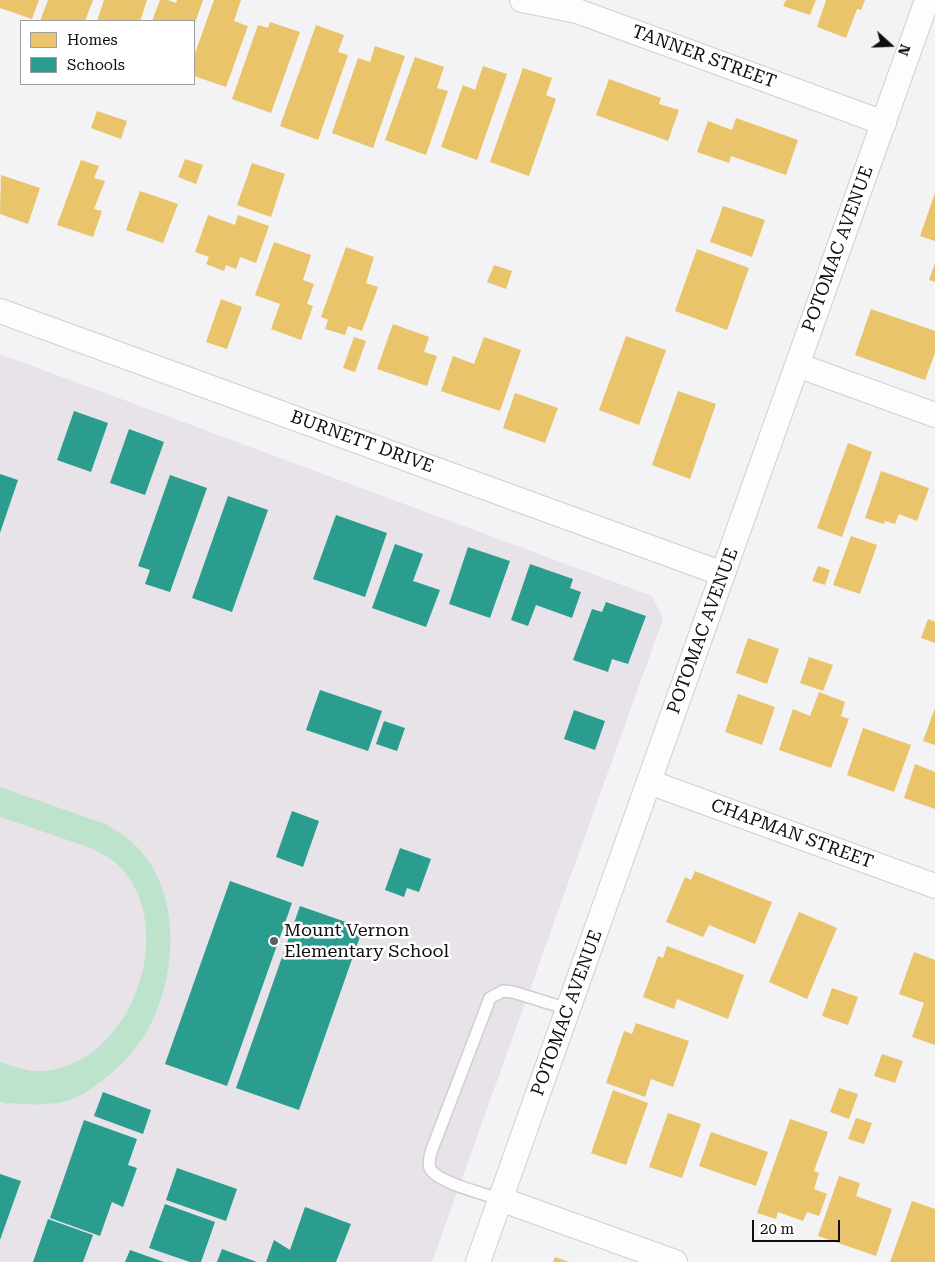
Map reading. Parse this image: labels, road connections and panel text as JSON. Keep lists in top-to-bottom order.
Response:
{
  "streets": {
    "street": [
      "TANNER STREET",
      "POTOMAC AVENUE",
      "BURNETT DRIVE",
      "CHAPMAN STREET"
    ]
  },
  "crossings": [
    ["TANNER STREET", "POTOMAC AVENUE"],
    ["POTOMAC AVENUE", "BURNETT DRIVE"],
    ["POTOMAC AVENUE", "CHAPMAN STREET"]
  ],
  "places": ["Mount Vernon Elementary School"],
  "legend": ["Homes", "Schools"],
  "scale_bar": "20 m",
  "north": "right"
}
